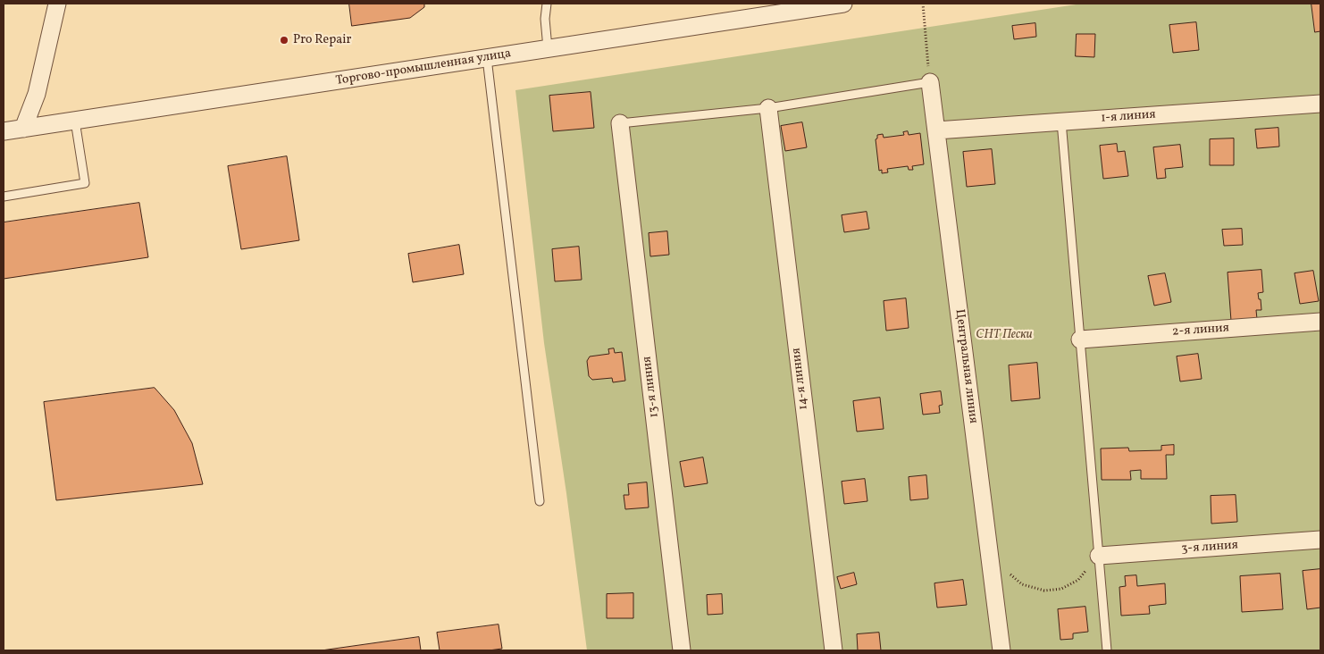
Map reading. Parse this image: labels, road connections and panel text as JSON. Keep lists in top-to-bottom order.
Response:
{
  "streets": {
    "street": [
      "Торгово-промышленная улица",
      "1-я линия",
      "2-я линия",
      "Центральная линия",
      "14-я линия",
      "13-я линия",
      "3-я линия"
    ]
  },
  "crossings": [
    ["1-я линия", "Центральная линия"]
  ],
  "parks": ["СНТ Пески"],
  "places": ["Pro Repair"]
}
